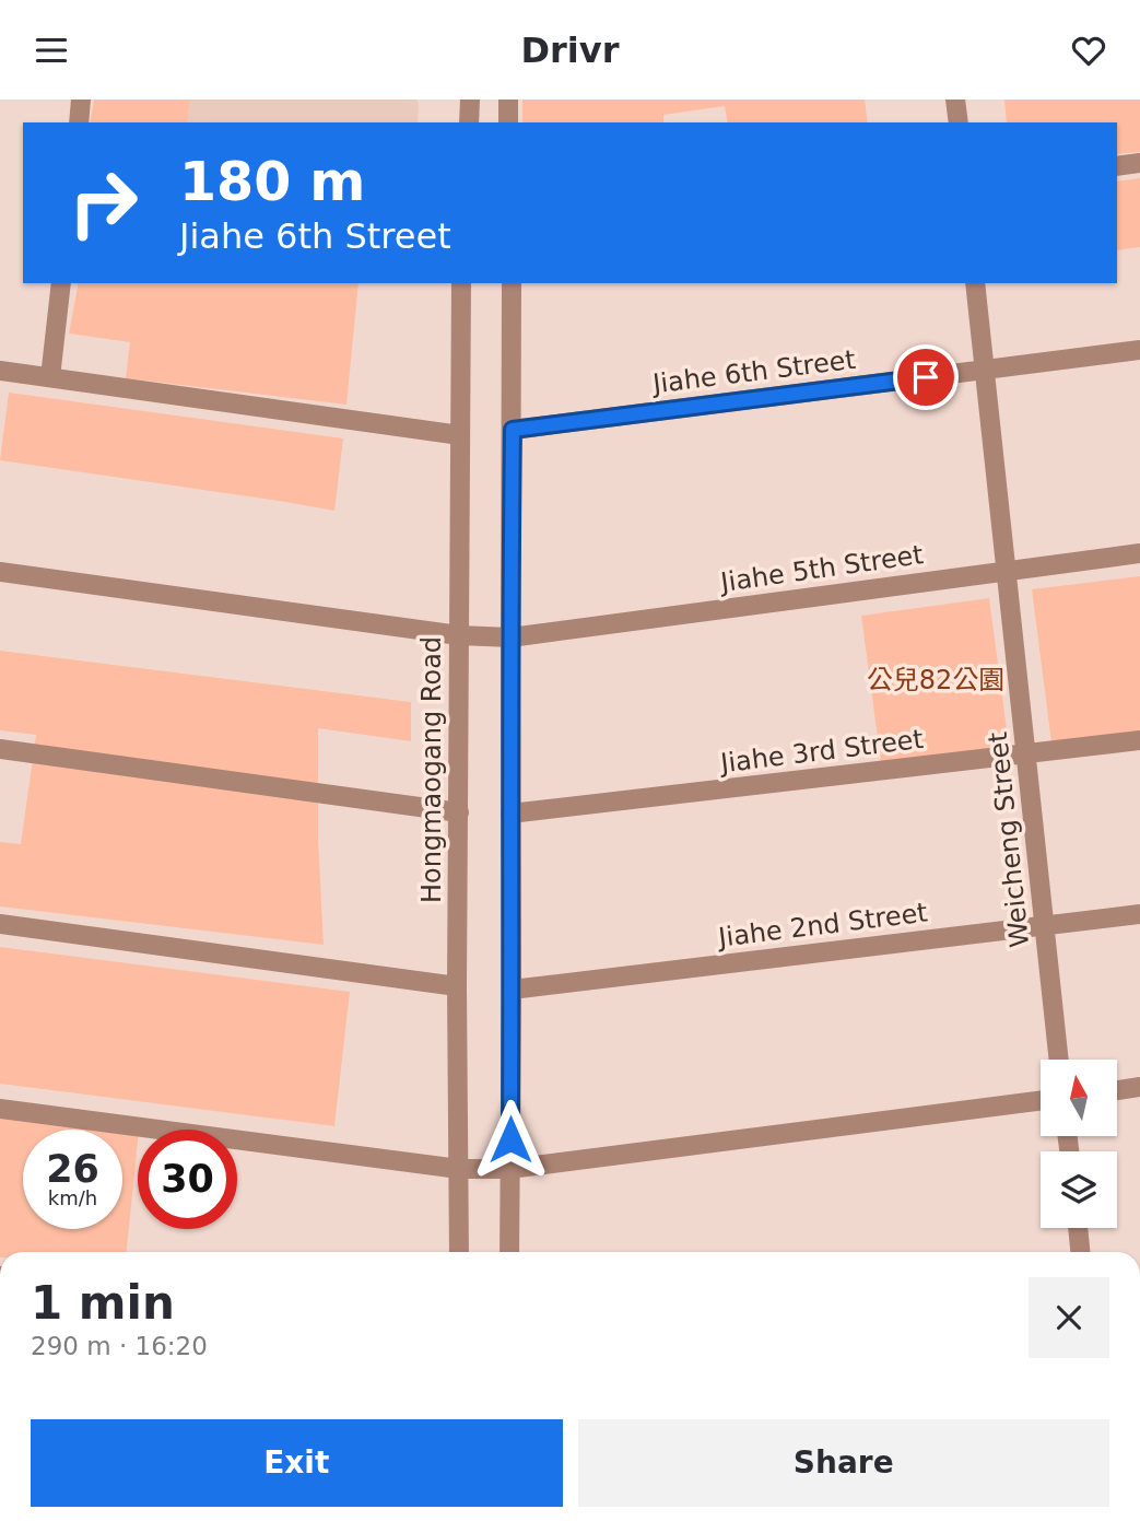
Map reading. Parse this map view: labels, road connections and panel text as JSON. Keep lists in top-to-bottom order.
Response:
{
  "streets": {
    "street": [
      "Jiahe 6th Street",
      "Jiahe 5th Street",
      "Jiahe 3rd Street",
      "Hongmaogang Road",
      "Weicheng Street",
      "Jiahe 2nd Street"
    ]
  },
  "crossings": [
    ["Jiahe 6th Street", "Weicheng Street"],
    ["Jiahe 5th Street", "Hongmaogang Road"],
    ["Jiahe 5th Street", "Weicheng Street"],
    ["Jiahe 3rd Street", "Weicheng Street"],
    ["Weicheng Street", "Jiahe 2nd Street"]
  ],
  "parks": ["公兒82公園"],
  "north": "top",
  "page": {
    "header": "Drivr",
    "turn": ["180 m", "Jiahe 6th Street"],
    "speed": "26 km/h",
    "limit": "30",
    "heading": ["1 min", "290 m · 16:20"],
    "buttons": ["Exit", "Share"]
  }
}
